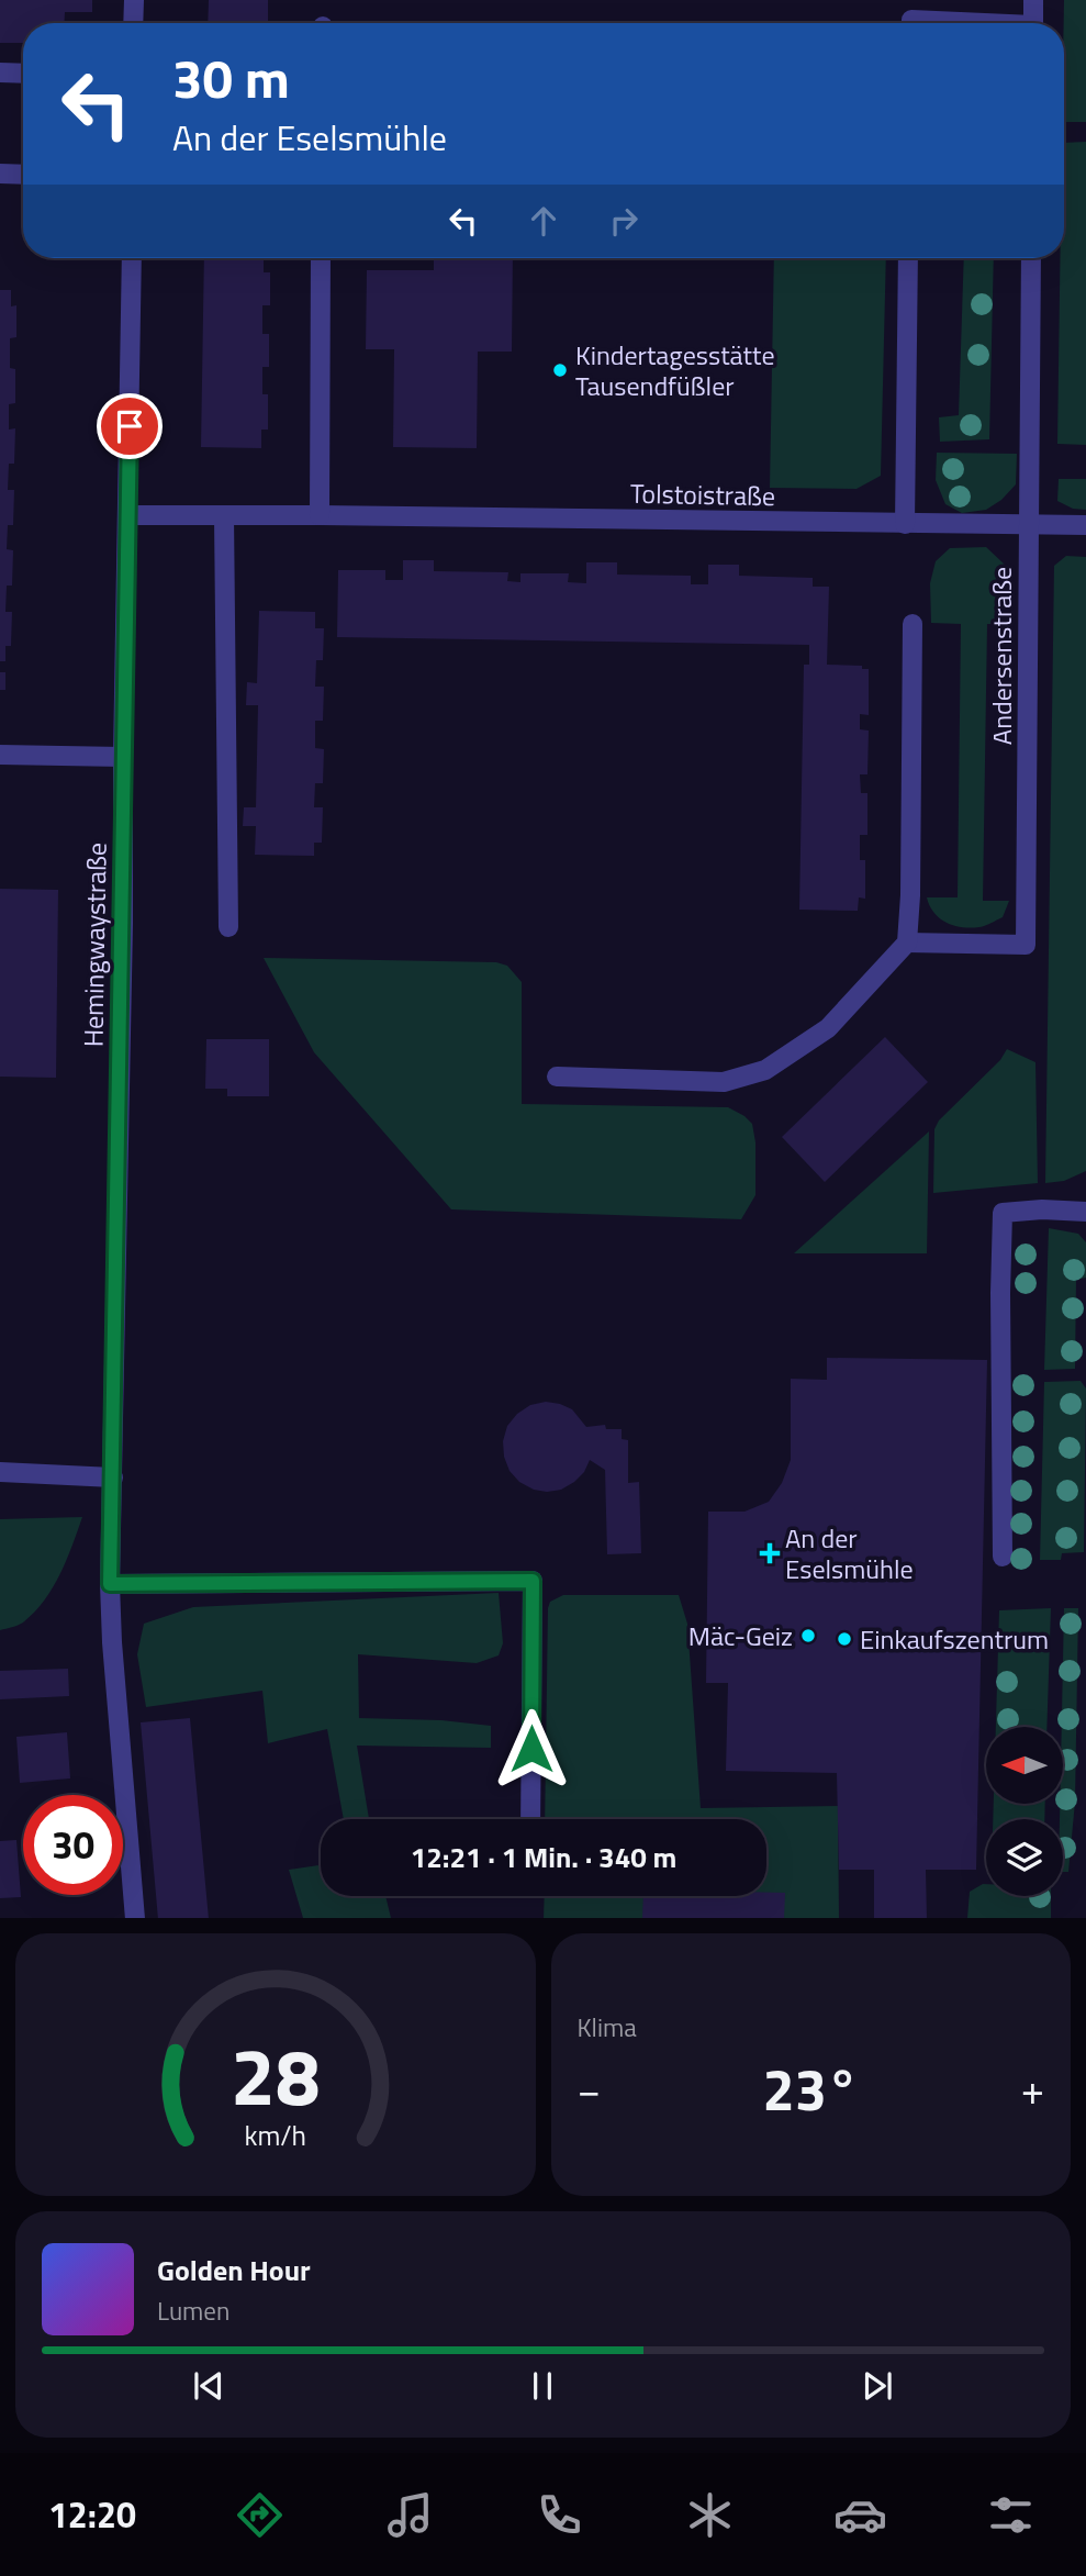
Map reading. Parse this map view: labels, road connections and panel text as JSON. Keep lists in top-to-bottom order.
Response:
{
  "streets": {
    "street": ["Tolstoistraße", "Andersenstraße", "Hemingwaystraße"]
  },
  "crossings": [
    ["Tolstoistraße", "Andersenstraße"],
    ["Tolstoistraße", "Hemingwaystraße"]
  ],
  "places": {
    "other": ["Kindertagesstätte Tausendfüßler", "Mäc-Geiz", "Einkaufszentrum"],
    "health": ["An der Eselsmühle"]
  },
  "north": "left",
  "page": {
    "turn": ["30 m", "An der Eselsmühle"],
    "limit": "30",
    "trip": "12:21 · 1 Min. · 340 m",
    "tile": "Klima",
    "heat": ["−", "23°", "+"],
    "song": ["Golden Hour", "Lumen"],
    "tabs": "12:20",
    "gauge": ["28", "km/h"]
  }
}
